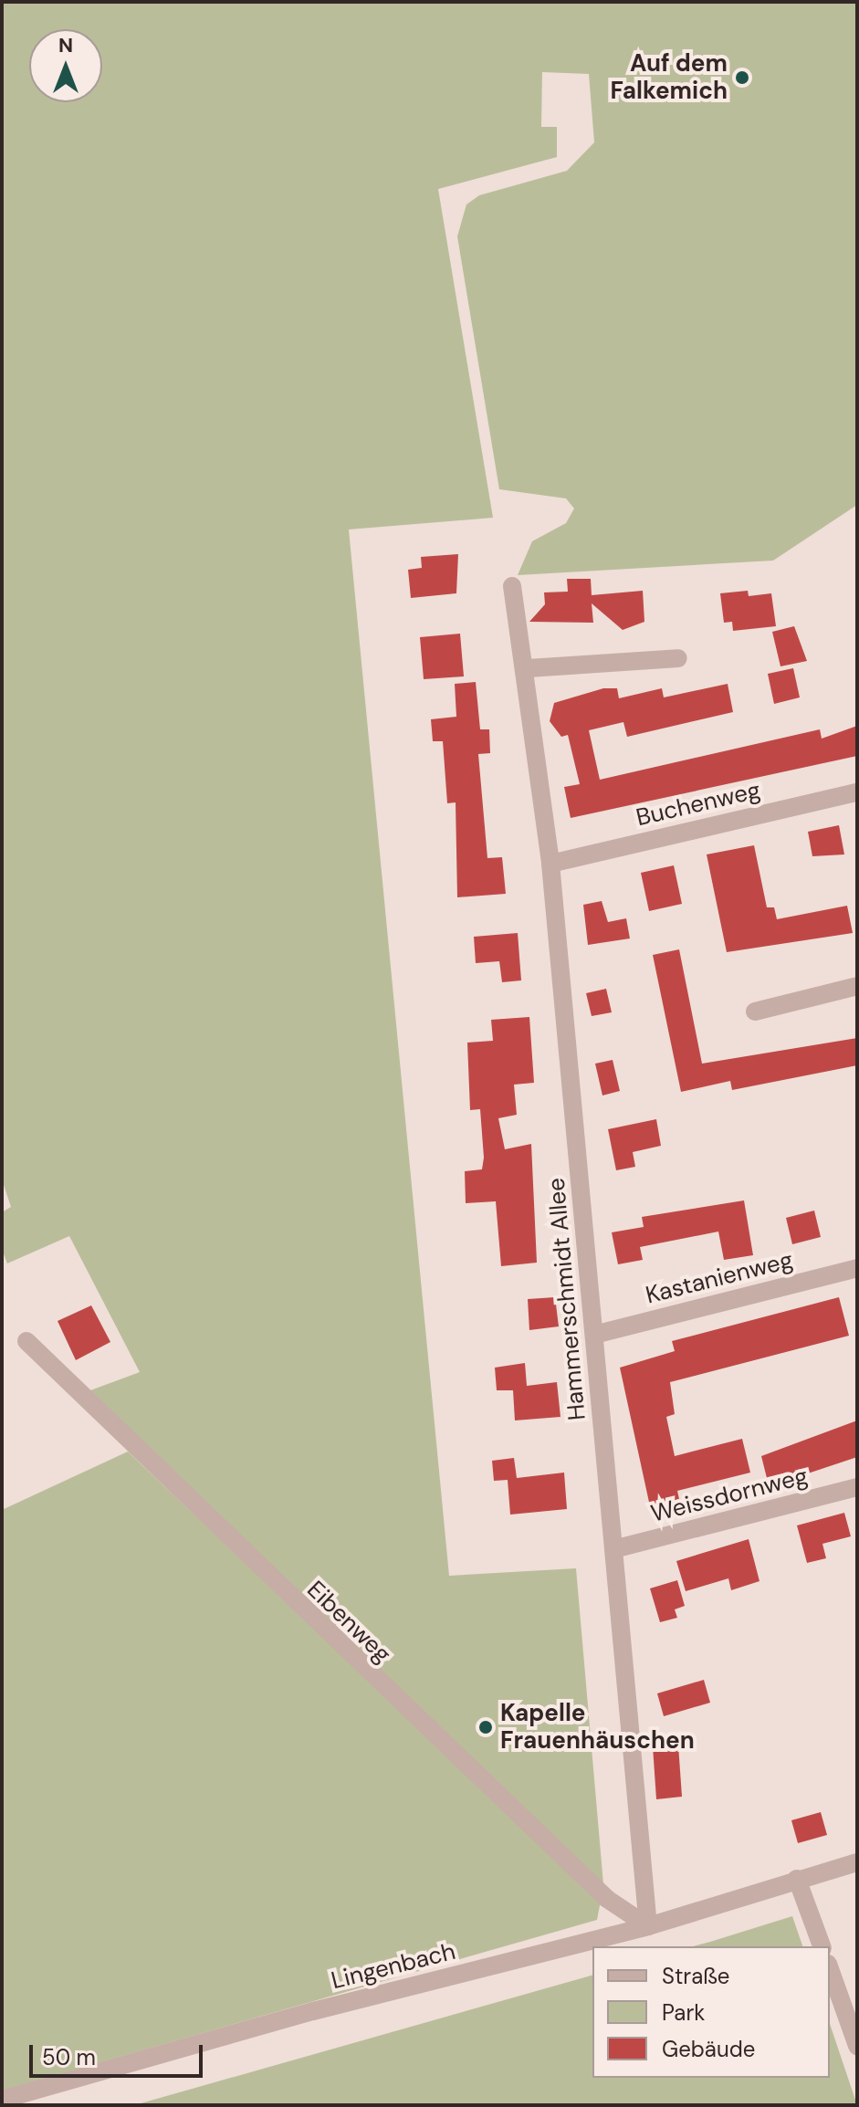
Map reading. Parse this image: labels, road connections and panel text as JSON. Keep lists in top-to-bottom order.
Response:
{
  "streets": {
    "street": [
      "Buchenweg",
      "Kastanienweg",
      "Hammerschmidt Allee",
      "Weissdornweg",
      "Eibenweg",
      "Lingenbach"
    ]
  },
  "crossings": [
    ["Buchenweg", "Hammerschmidt Allee"],
    ["Kastanienweg", "Hammerschmidt Allee"],
    ["Hammerschmidt Allee", "Weissdornweg"],
    ["Hammerschmidt Allee", "Eibenweg"],
    ["Hammerschmidt Allee", "Lingenbach"],
    ["Eibenweg", "Lingenbach"]
  ],
  "places": ["Auf dem Falkemich", "Kapelle Frauenhäuschen"],
  "legend": ["Straße", "Park", "Gebäude"],
  "scale_bar": "50 m",
  "north": "top"
}
